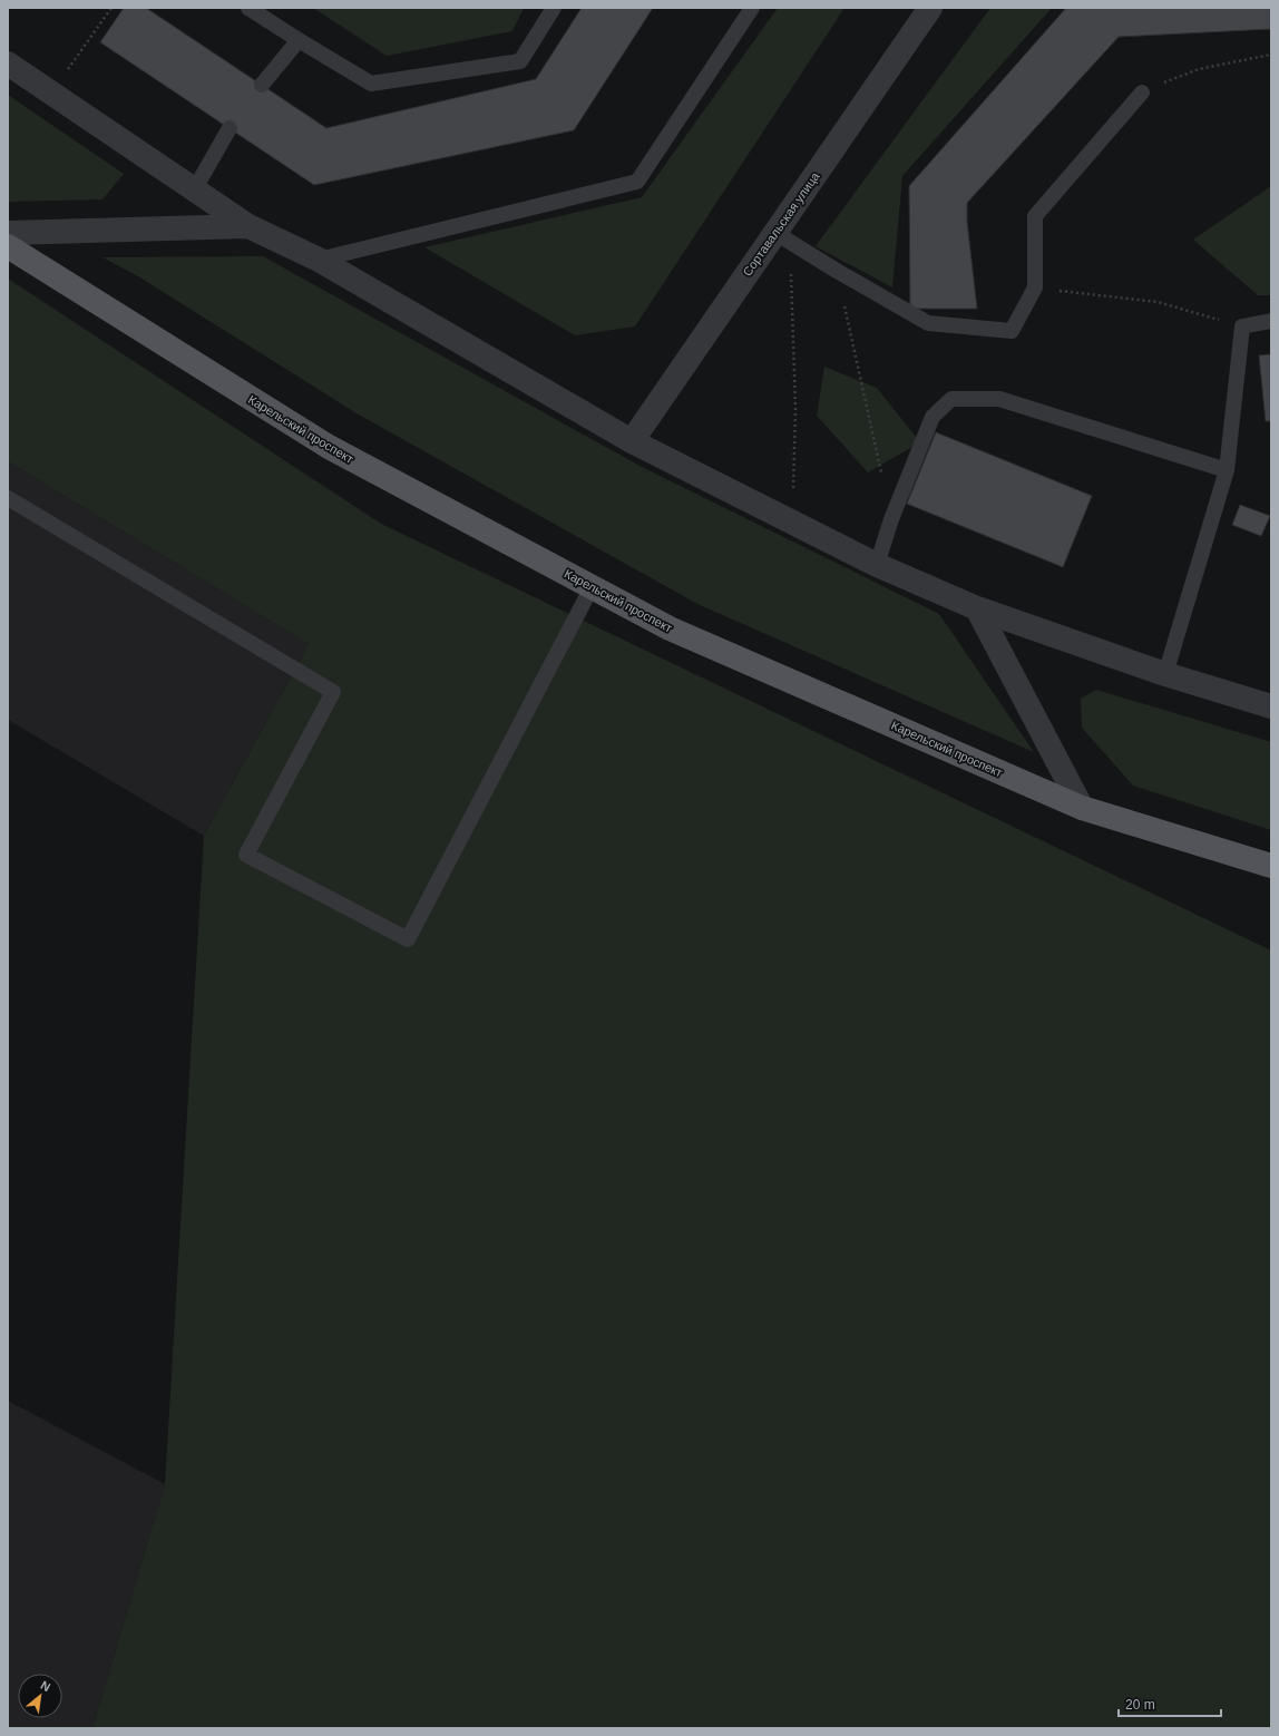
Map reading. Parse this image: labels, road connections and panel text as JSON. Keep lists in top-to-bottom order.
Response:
{
  "streets": {
    "main road": ["Карельский проспект"],
    "street": ["Сортавальская улица"]
  },
  "scale_bar": "20 m",
  "north": "top right"
}
